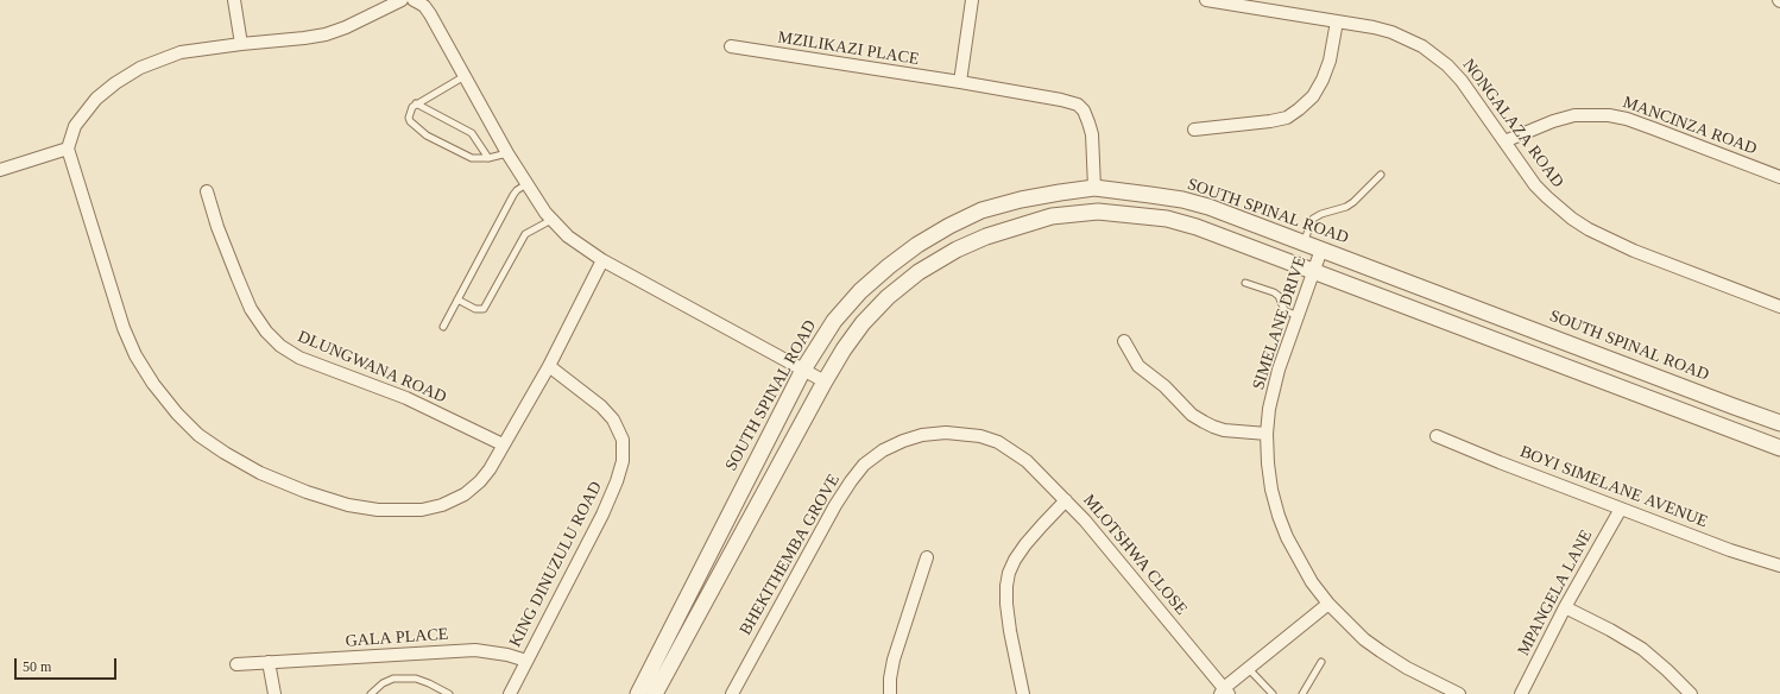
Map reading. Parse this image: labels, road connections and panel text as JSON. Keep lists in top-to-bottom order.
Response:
{
  "streets": {
    "street": [
      "MZILIKAZI PLACE",
      "NONGALAZA ROAD",
      "MANCINZA ROAD",
      "SOUTH SPINAL ROAD",
      "SIMELANE DRIVE",
      "DLUNGWANA ROAD",
      "BOYI SIMELANE AVENUE",
      "BHEKITHEMBA GROVE",
      "MLOTSHWA CLOSE",
      "KING DINUZULU ROAD",
      "MPANGELA LANE",
      "GALA PLACE"
    ]
  },
  "crossings": [
    ["MZILIKAZI PLACE", "SOUTH SPINAL ROAD"],
    ["NONGALAZA ROAD", "MANCINZA ROAD"],
    ["SOUTH SPINAL ROAD", "SIMELANE DRIVE"],
    ["BOYI SIMELANE AVENUE", "MPANGELA LANE"],
    ["BHEKITHEMBA GROVE", "MLOTSHWA CLOSE"],
    ["KING DINUZULU ROAD", "GALA PLACE"]
  ],
  "scale_bar": "50 m"
}
